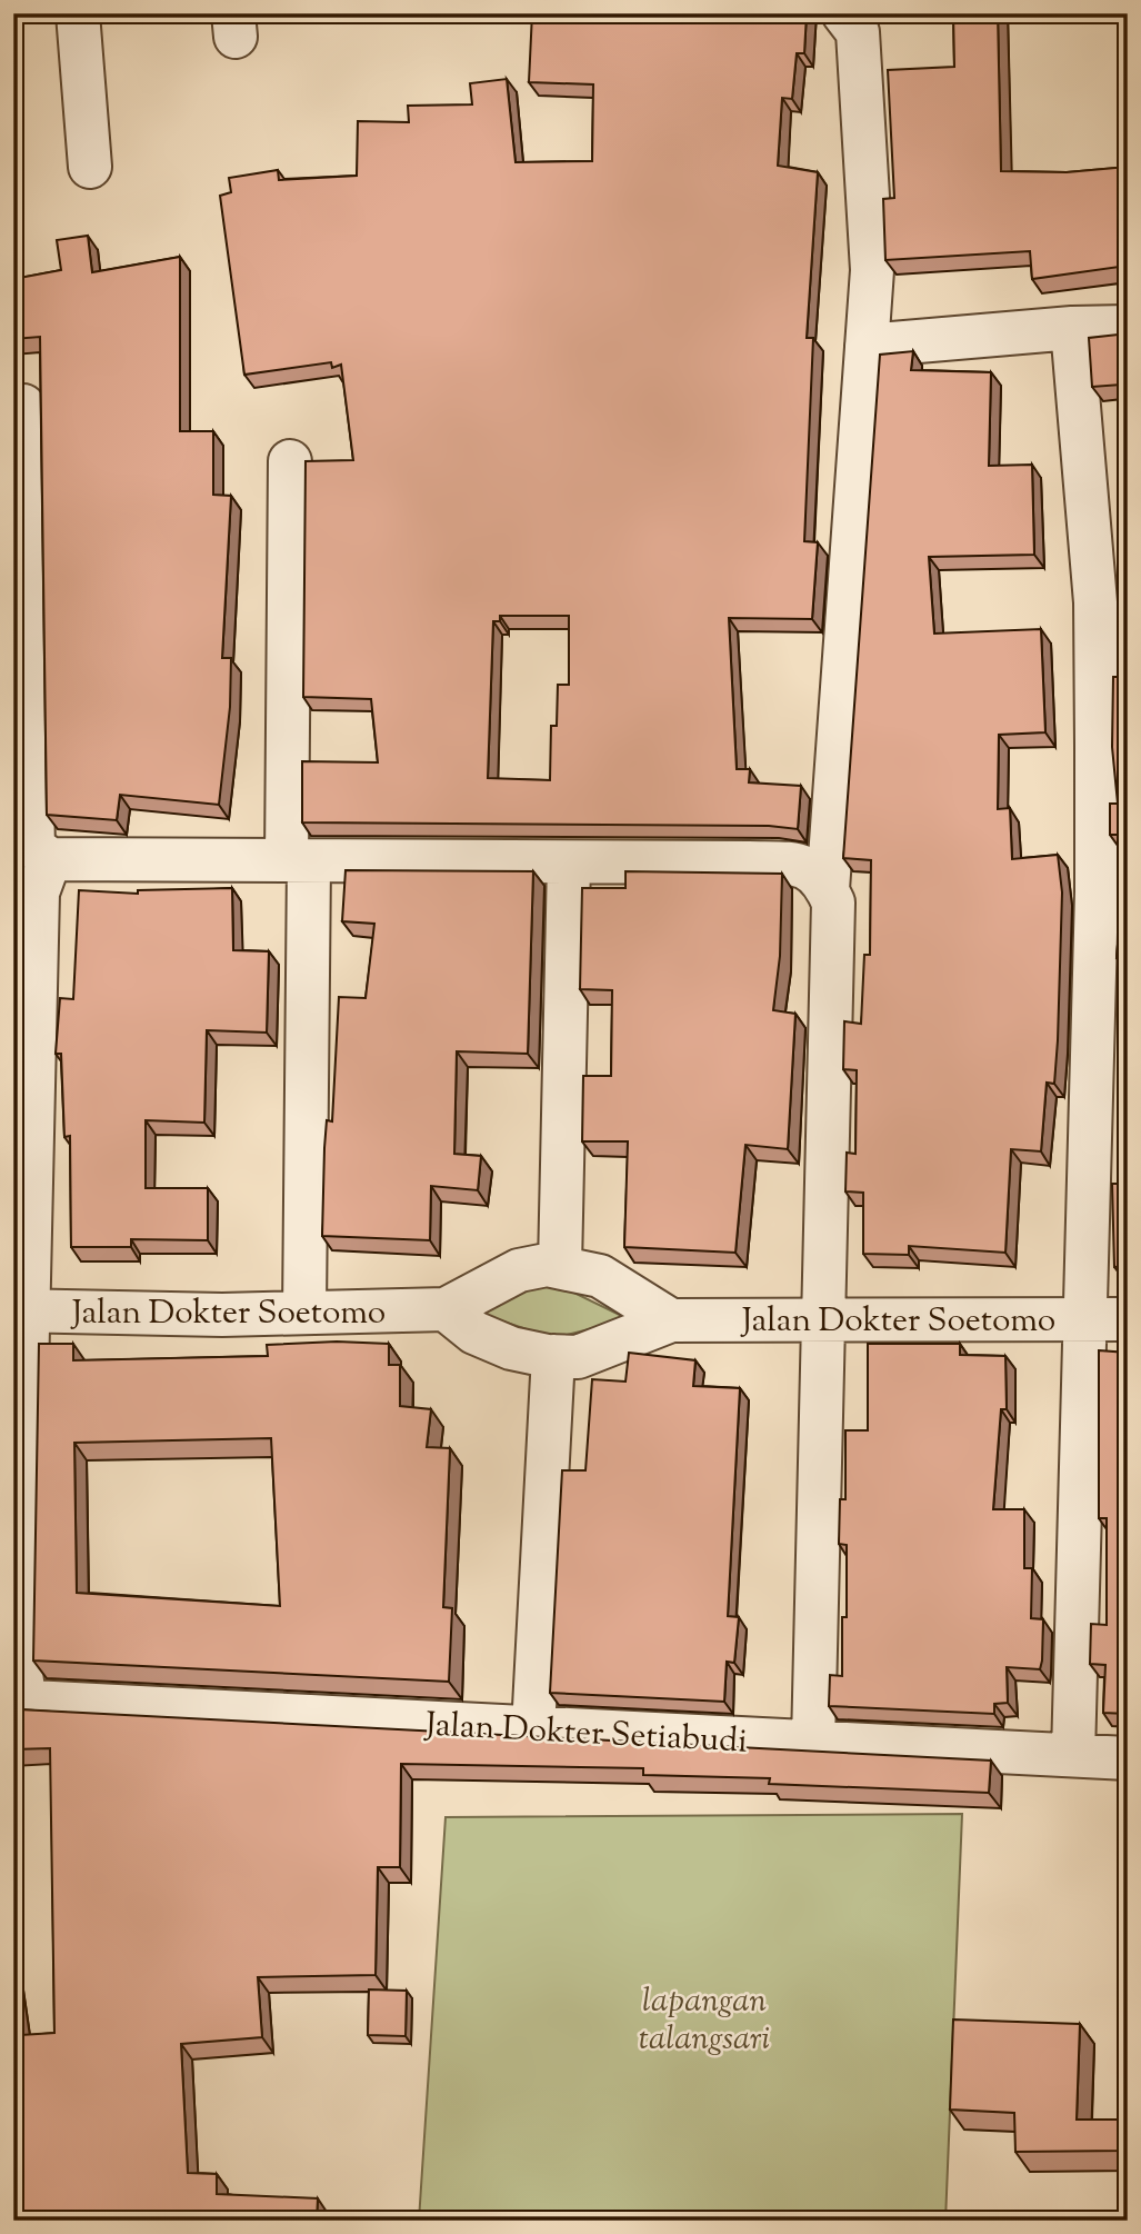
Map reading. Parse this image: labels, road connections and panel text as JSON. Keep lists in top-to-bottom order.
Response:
{
  "streets": {
    "street": ["Jalan Dokter Soetomo", "Jalan Dokter Setiabudi"]
  },
  "crossings": [
    ["Jalan Dokter Soetomo", "Jalan Dokter Setiabudi"]
  ],
  "parks": ["lapangan talangsari"]
}
